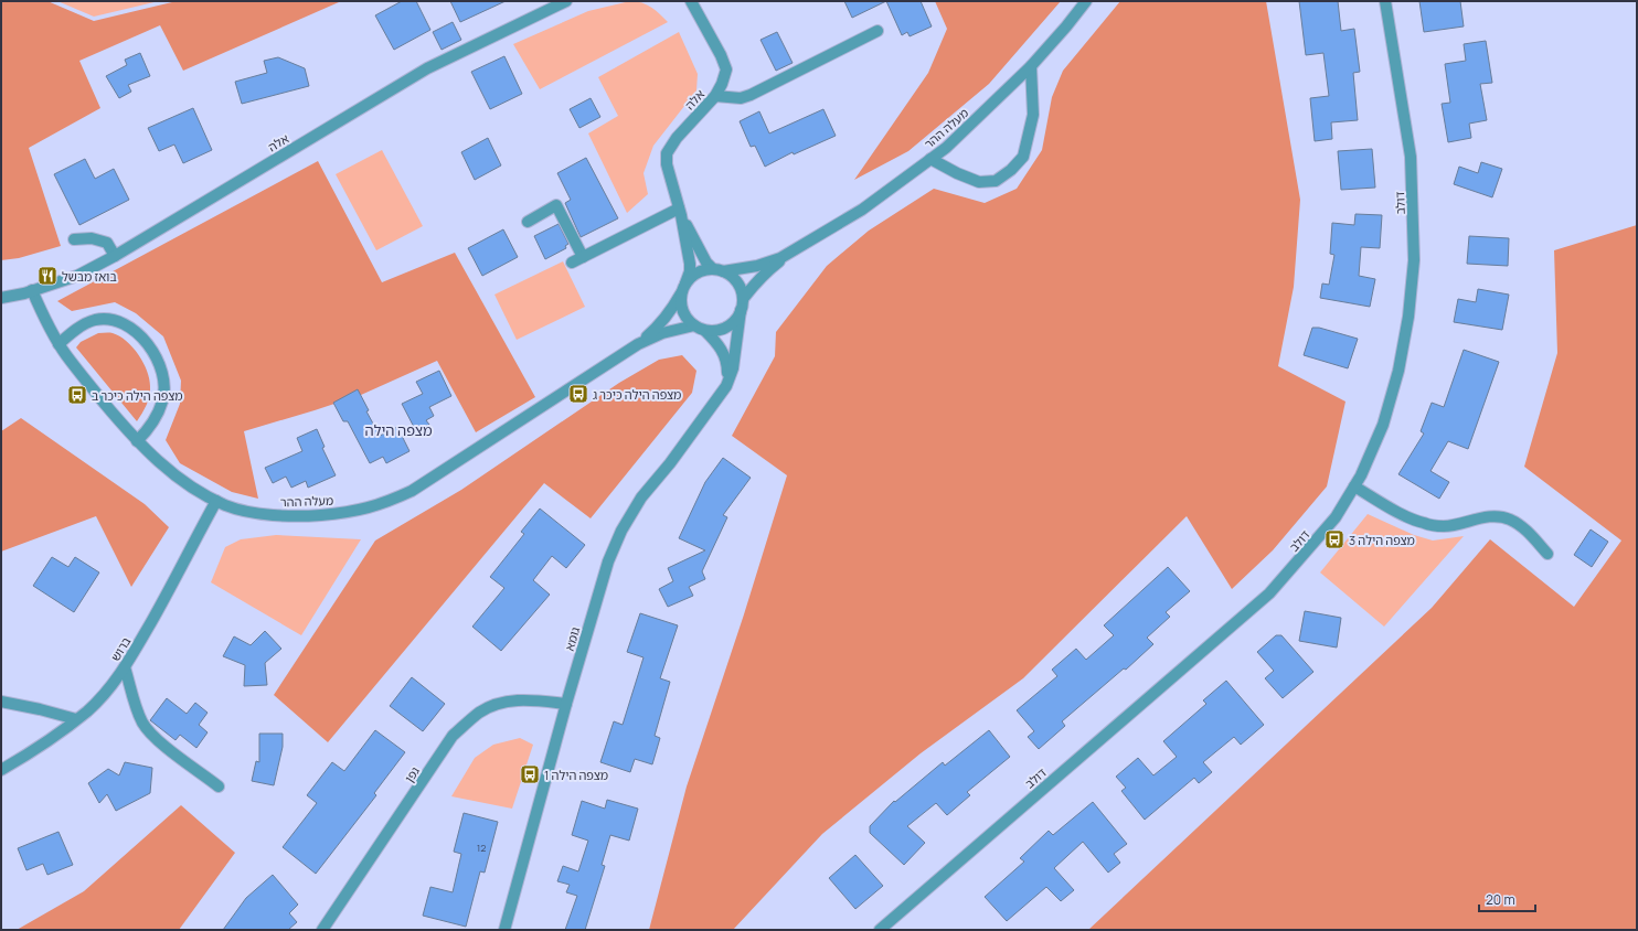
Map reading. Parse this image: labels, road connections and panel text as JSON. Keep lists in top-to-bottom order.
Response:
{
  "streets": {
    "street": [
      "אלה",
      "מעלה ההר",
      "דולב",
      "גומא",
      "ברוש",
      "גפן"
    ]
  },
  "crossings": [
    ["אלה", "מעלה ההר"],
    ["אלה", "גומא"],
    ["מעלה ההר", "גומא"],
    ["מעלה ההר", "ברוש"],
    ["גומא", "גפן"]
  ],
  "districts": ["מצפה הילה"],
  "places": {
    "restaurant": ["בואז מבשל"],
    "bus stop": [
      "מצפה הילה כיכר ג",
      "מצפה הילה כיכר ב",
      "מצפה הילה 3",
      "מצפה הילה 1"
    ]
  },
  "house_numbers": ["12"],
  "scale_bar": "20 m"
}
